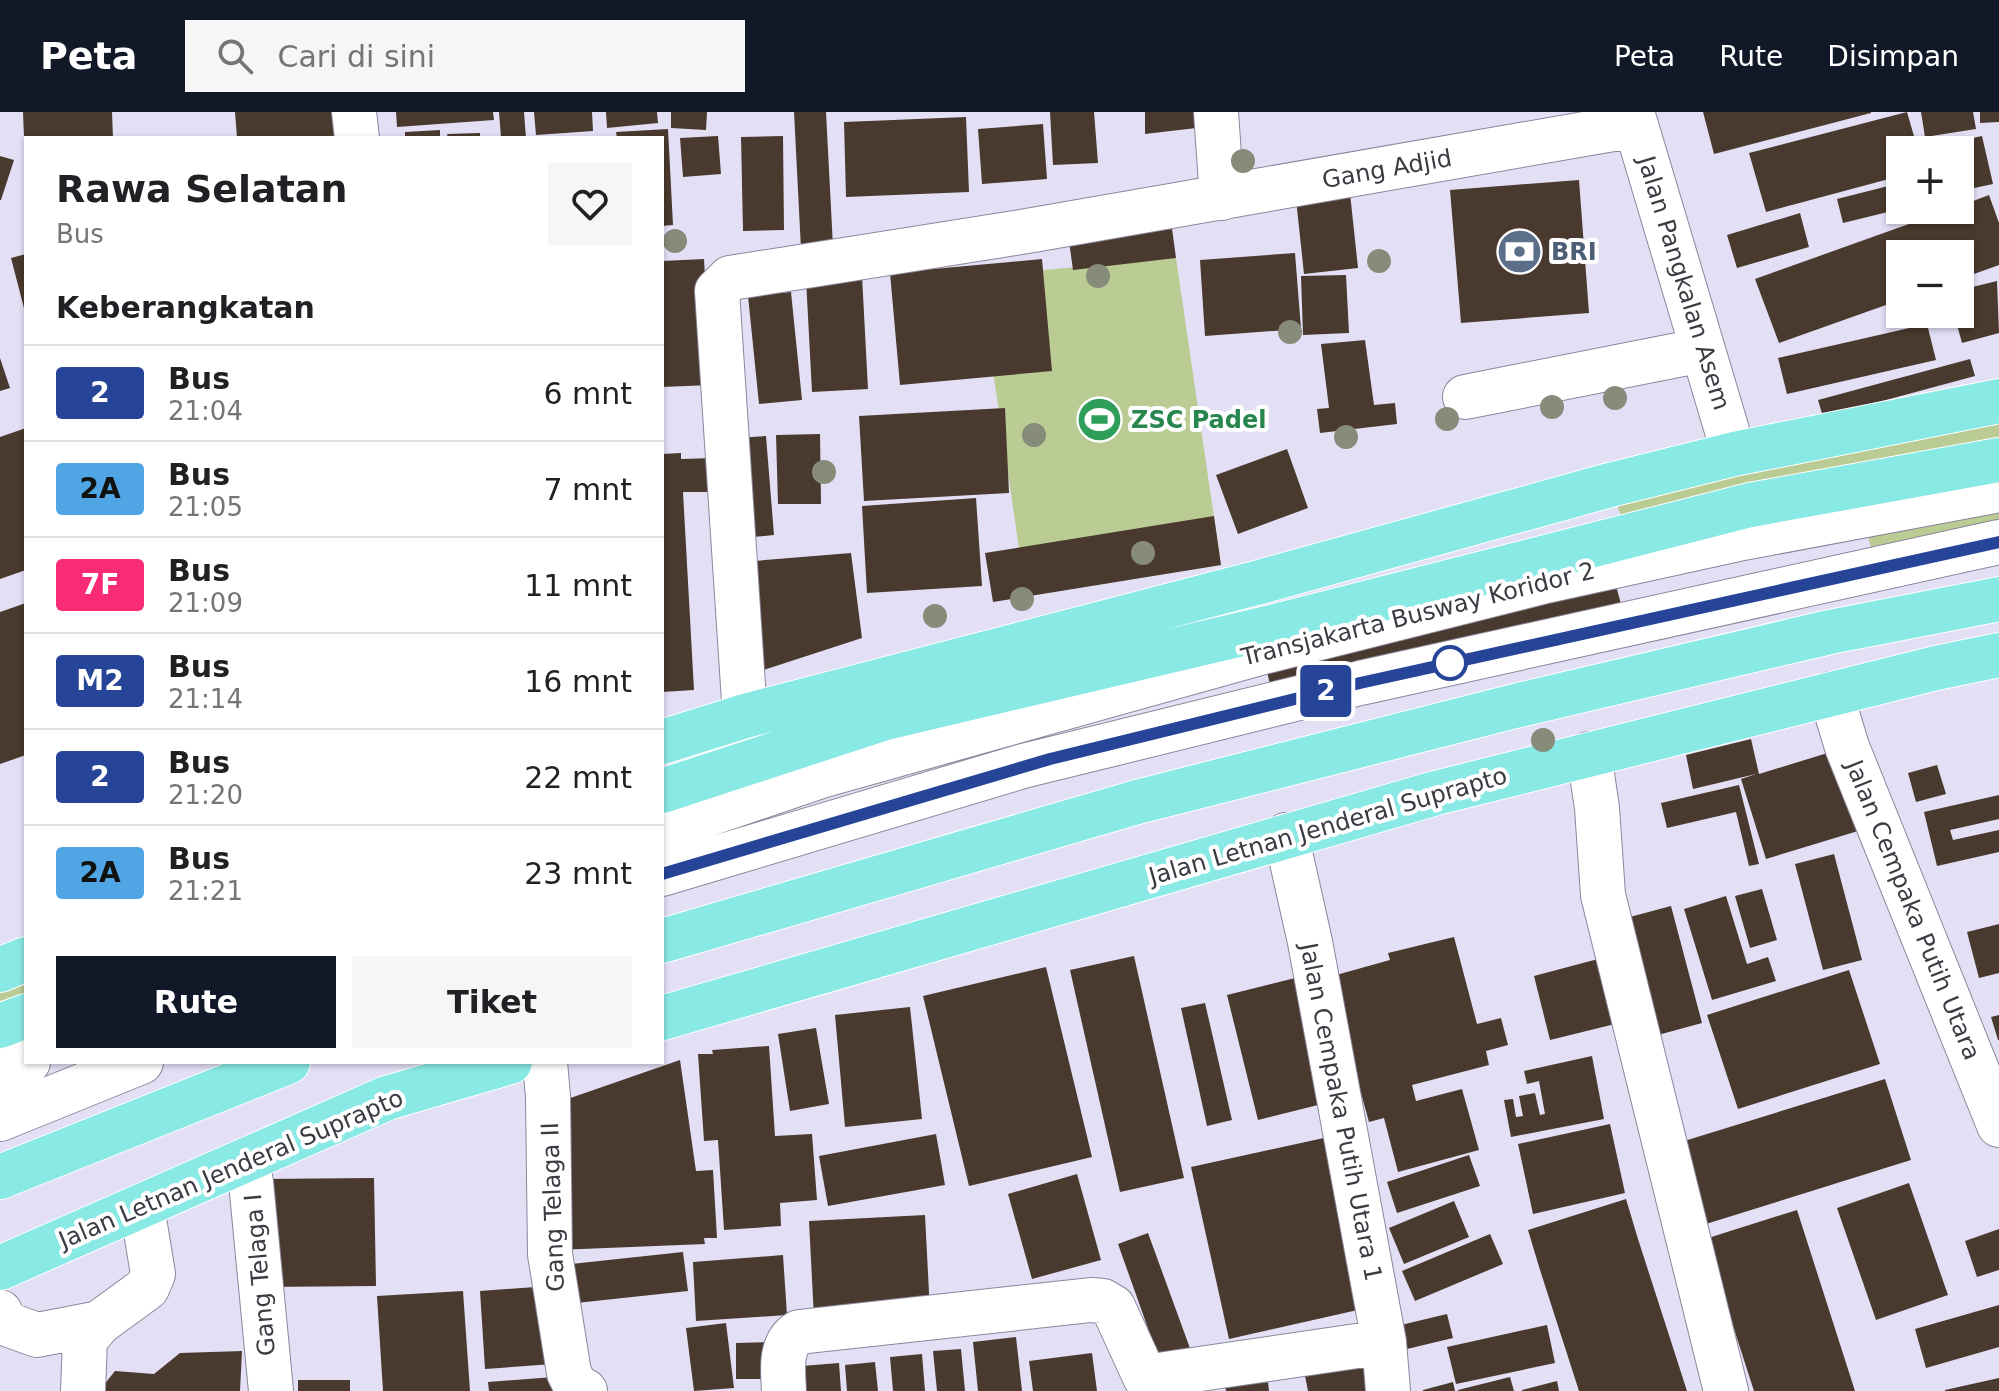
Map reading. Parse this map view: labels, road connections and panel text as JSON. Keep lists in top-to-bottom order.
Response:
{
  "streets": {
    "main road": ["Jalan Letnan Jenderal Suprapto"],
    "street": [
      "Gang Adjid",
      "Jalan Pangkalan Asem",
      "Transjakarta Busway Koridor 2",
      "Jalan Cempaka Putih Utara",
      "Jalan Cempaka Putih Utara 1",
      "Gang Telaga II",
      "Gang Telaga I"
    ]
  },
  "crossings": [
    ["Gang Adjid", "Jalan Pangkalan Asem"],
    ["Jalan Letnan Jenderal Suprapto", "Jalan Cempaka Putih Utara"],
    ["Jalan Letnan Jenderal Suprapto", "Jalan Cempaka Putih Utara 1"],
    ["Jalan Letnan Jenderal Suprapto", "Gang Telaga I"]
  ],
  "places": {
    "bank": ["BRI"],
    "sports": ["ZSC Padel"]
  },
  "lines": ["bus line 2"],
  "page": {
    "header": "Peta",
    "search": "Cari di sini",
    "nav": ["Peta", "Rute", "Disimpan"],
    "on_map": "2",
    "map_buttons": ["+", "−"],
    "heading": [
      ["Rawa Selatan", "Bus"],
      "Keberangkatan"
    ],
    "list": [
      {
        "mark": "2",
        "name": "Bus",
        "note": "21:04",
        "value": "6 mnt"
      },
      {
        "mark": "2A",
        "name": "Bus",
        "note": "21:05",
        "value": "7 mnt"
      },
      {
        "mark": "7F",
        "name": "Bus",
        "note": "21:09",
        "value": "11 mnt"
      },
      {
        "mark": "M2",
        "name": "Bus",
        "note": "21:14",
        "value": "16 mnt"
      },
      {
        "mark": "2",
        "name": "Bus",
        "note": "21:20",
        "value": "22 mnt"
      },
      {
        "mark": "2A",
        "name": "Bus",
        "note": "21:21",
        "value": "23 mnt"
      }
    ],
    "buttons": ["Rute", "Tiket"]
  }
}
